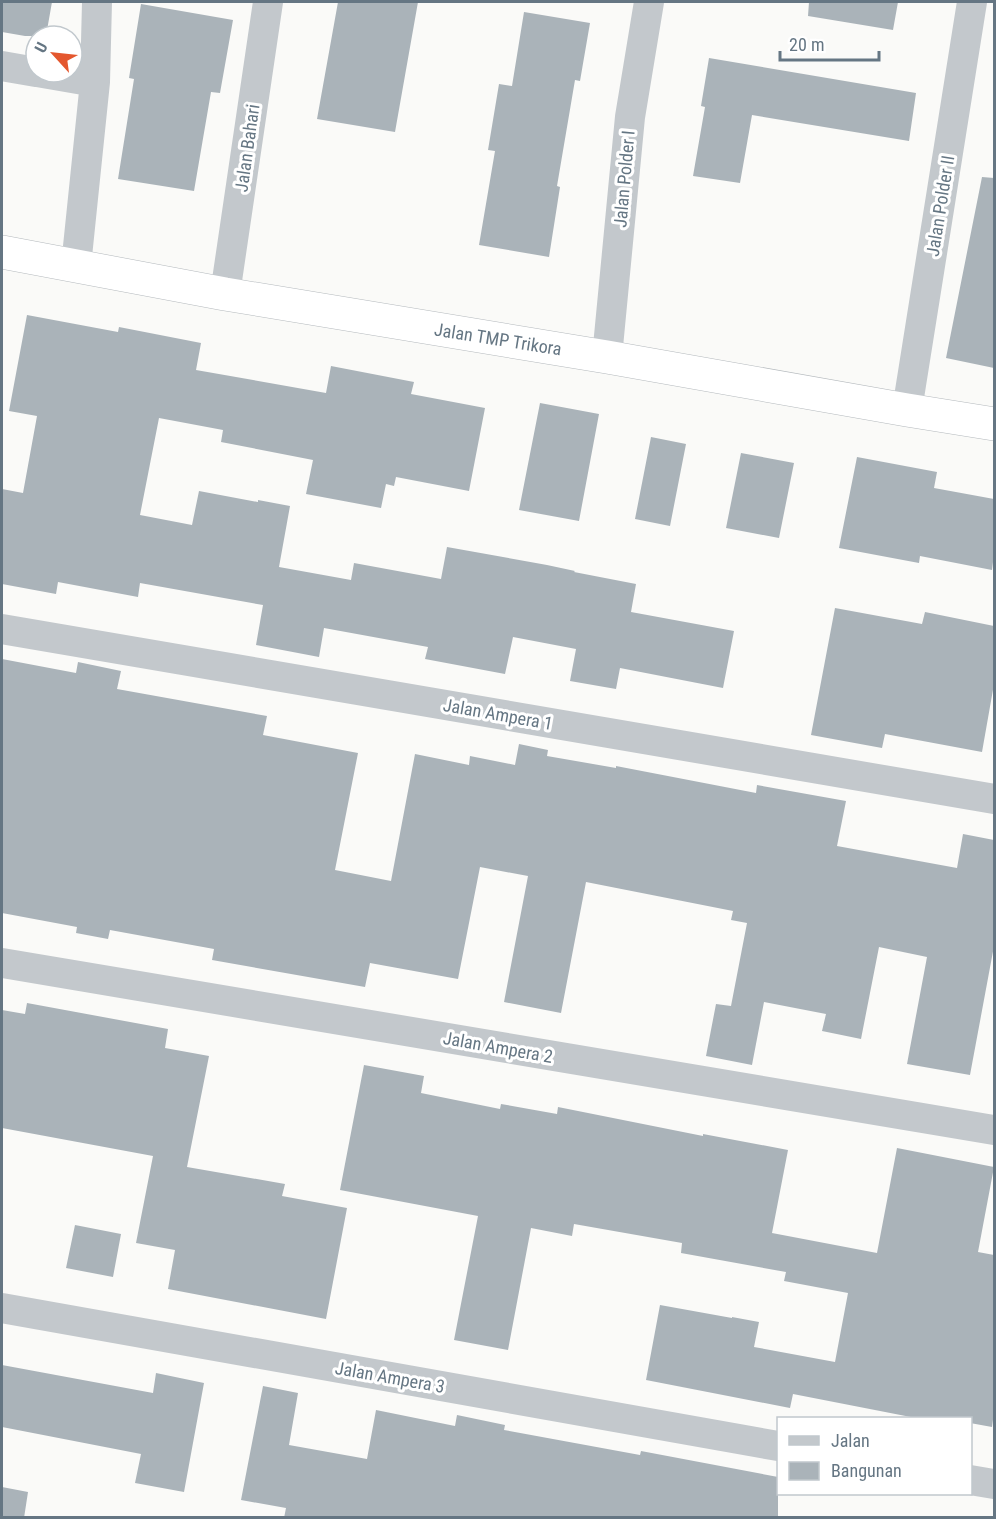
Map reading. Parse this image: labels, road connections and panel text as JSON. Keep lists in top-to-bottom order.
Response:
{
  "streets": {
    "highway": ["Jalan TMP Trikora"],
    "street": [
      "Jalan Bahari",
      "Jalan Polder I",
      "Jalan Polder II",
      "Jalan Ampera 1",
      "Jalan Ampera 2",
      "Jalan Ampera 3"
    ]
  },
  "crossings": [
    ["Jalan Bahari", "Jalan TMP Trikora"],
    ["Jalan Polder I", "Jalan TMP Trikora"],
    ["Jalan Polder II", "Jalan TMP Trikora"]
  ],
  "legend": ["Jalan", "Bangunan"],
  "scale_bar": "20 m",
  "north": "top left"
}
